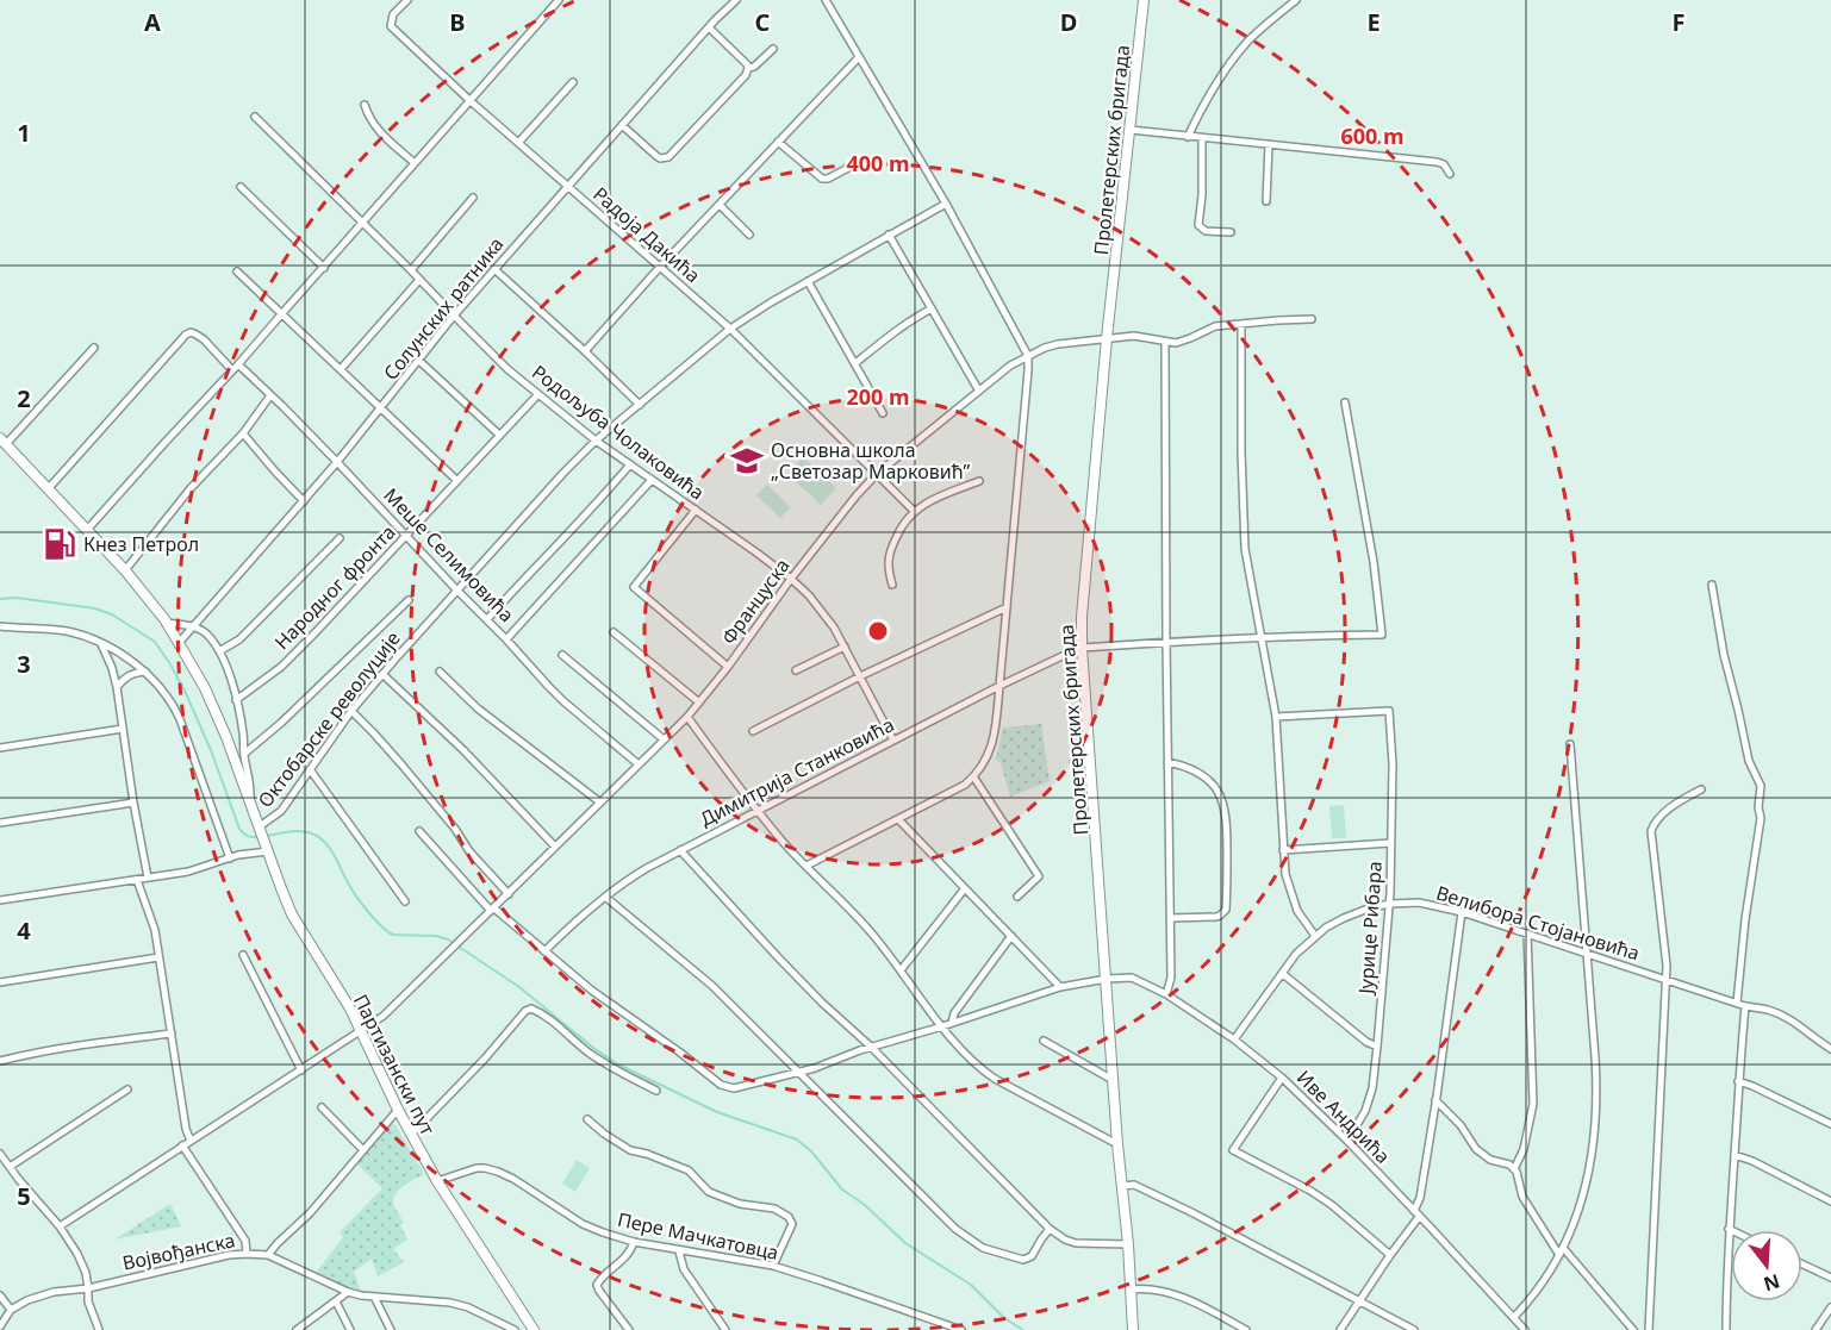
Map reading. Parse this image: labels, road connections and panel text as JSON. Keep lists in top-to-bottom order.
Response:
{
  "streets": {
    "street": [
      "Пролетерских бригада",
      "Радоја Дакића",
      "Солунских ратника",
      "Родољуба Чолаковића",
      "Меше Селимовића",
      "Народног фронта",
      "Француска",
      "Октобарске револуције",
      "Димитрија Станковића",
      "Велибора Стојановића",
      "Јурице Рибара",
      "Партизански пут",
      "Иве Андрића",
      "Пере Мачкатовца",
      "Војвођанска"
    ]
  },
  "crossings": [
    ["Пролетерских бригада", "Француска"],
    ["Пролетерских бригада", "Димитрија Станковића"],
    ["Пролетерских бригада", "Иве Андрића"],
    ["Радоја Дакића", "Солунских ратника"],
    ["Радоја Дакића", "Француска"],
    ["Радоја Дакића", "Октобарске револуције"],
    ["Солунских ратника", "Родољуба Чолаковића"],
    ["Солунских ратника", "Меше Селимовића"],
    ["Солунских ратника", "Партизански пут"],
    ["Родољуба Чолаковића", "Народног фронта"],
    ["Родољуба Чолаковића", "Француска"],
    ["Родољуба Чолаковића", "Октобарске револуције"],
    ["Родољуба Чолаковића", "Димитрија Станковића"],
    ["Меше Селимовића", "Народног фронта"],
    ["Меше Селимовића", "Француска"],
    ["Меше Селимовића", "Октобарске револуције"],
    ["Меше Селимовића", "Партизански пут"],
    ["Народног фронта", "Партизански пут"],
    ["Француска", "Партизански пут"],
    ["Октобарске револуције", "Партизански пут"],
    ["Димитрија Станковића", "Иве Андрића"],
    ["Велибора Стојановића", "Јурице Рибара"],
    ["Велибора Стојановића", "Иве Андрића"],
    ["Јурице Рибара", "Иве Андрића"],
    ["Партизански пут", "Пере Мачкатовца"]
  ],
  "places": {
    "school or university": ["Основна школа „Светозар Марковић”"],
    "fuel station": ["Кнез Петрол"]
  },
  "north": "bottom",
  "grid": {
    "columns": [
      "A",
      "B",
      "C",
      "D",
      "E",
      "F"
    ],
    "rows": [
      "1",
      "2",
      "3",
      "4",
      "5"
    ]
  },
  "rings": ["600 m", "400 m", "200 m"]
}
